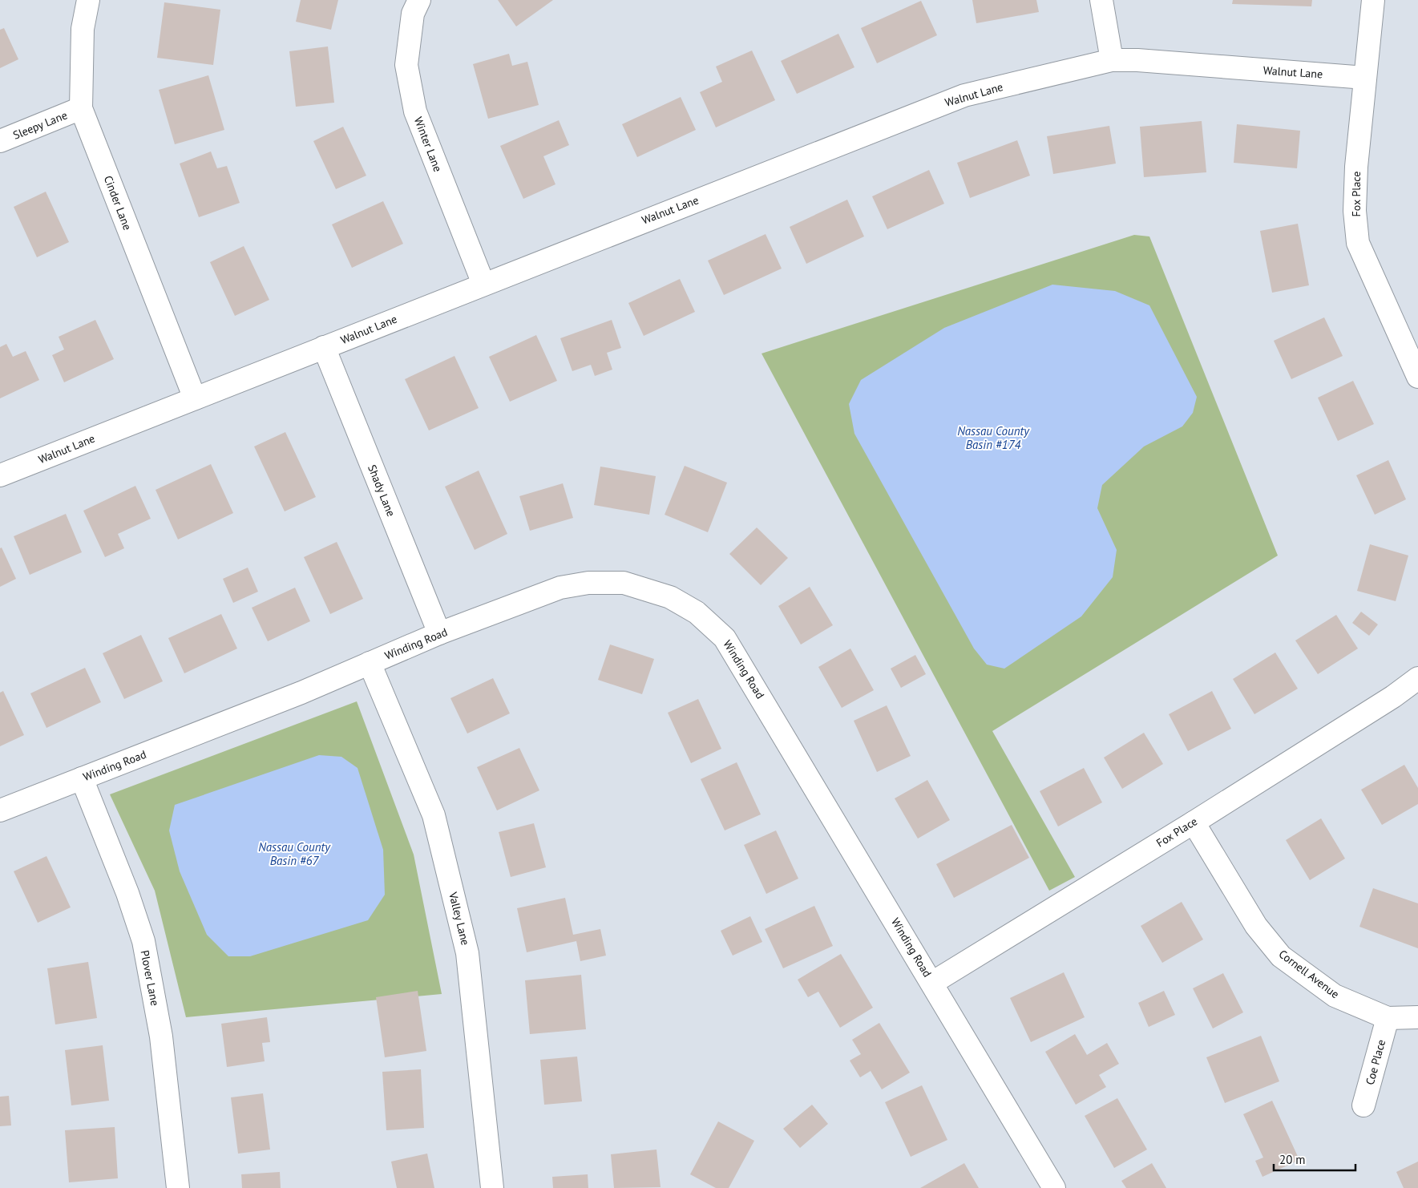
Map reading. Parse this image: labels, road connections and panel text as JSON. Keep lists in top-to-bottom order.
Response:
{
  "streets": {
    "street": [
      "Walnut Lane",
      "Sleepy Lane",
      "Winter Lane",
      "Fox Place",
      "Cinder Lane",
      "Shady Lane",
      "Winding Road",
      "Valley Lane",
      "Cornell Avenue",
      "Plover Lane",
      "Coe Place"
    ]
  },
  "crossings": [
    ["Walnut Lane", "Winter Lane"],
    ["Walnut Lane", "Fox Place"],
    ["Walnut Lane", "Cinder Lane"],
    ["Walnut Lane", "Shady Lane"],
    ["Sleepy Lane", "Cinder Lane"],
    ["Fox Place", "Winding Road"],
    ["Fox Place", "Cornell Avenue"],
    ["Shady Lane", "Winding Road"],
    ["Winding Road", "Valley Lane"],
    ["Winding Road", "Plover Lane"],
    ["Cornell Avenue", "Coe Place"]
  ],
  "water": ["Nassau County Basin #174", "Nassau County Basin #67"],
  "scale_bar": "20 m"
}
